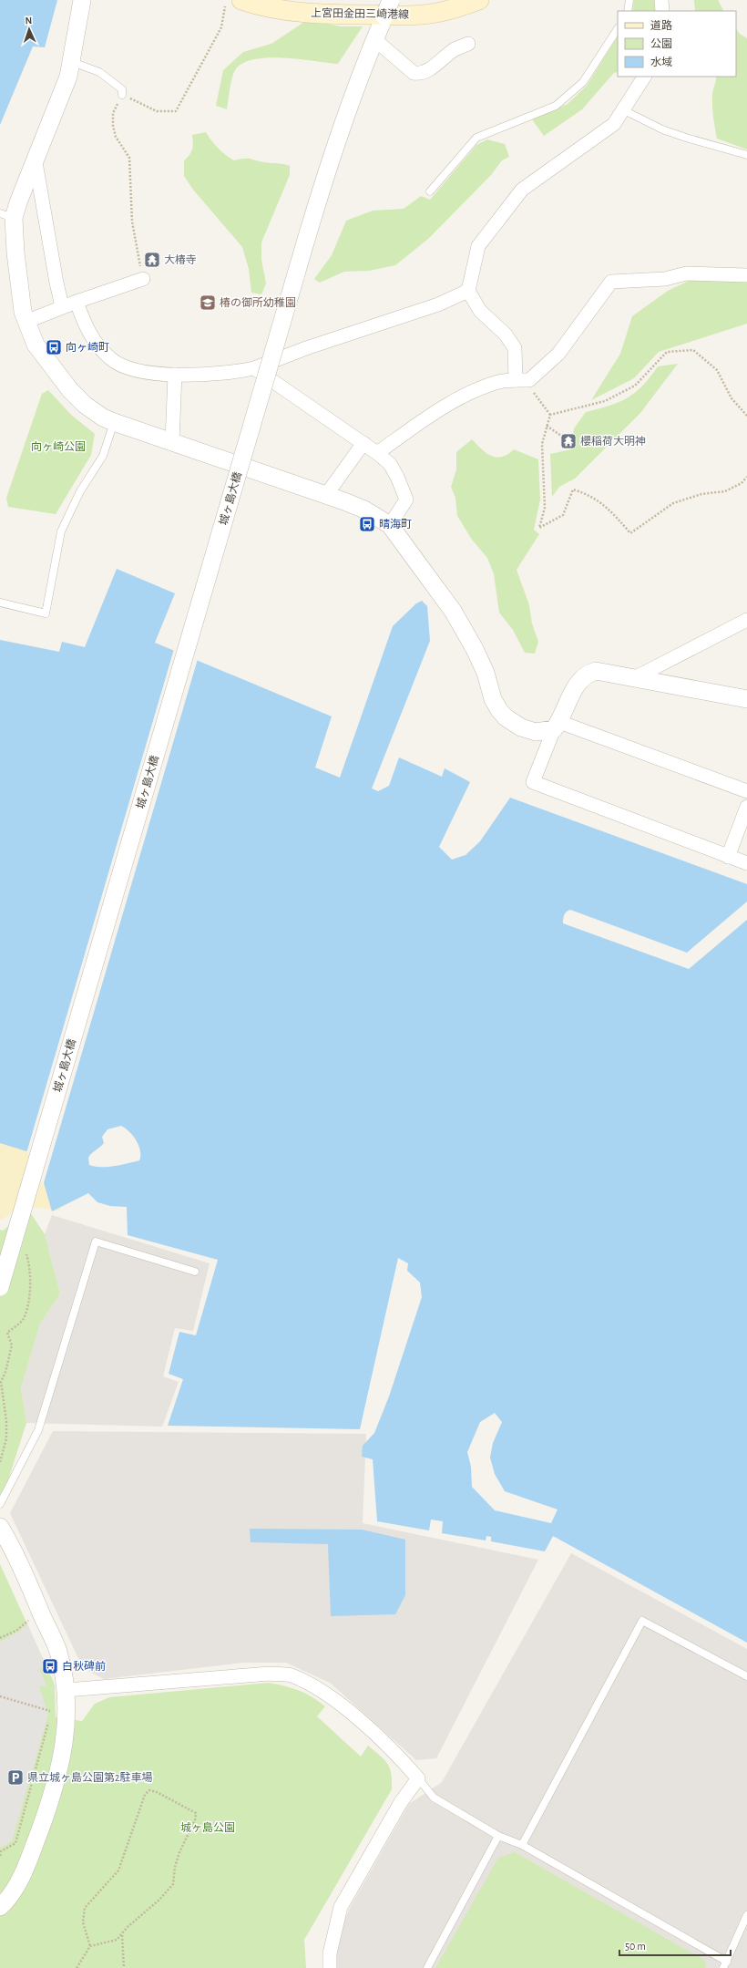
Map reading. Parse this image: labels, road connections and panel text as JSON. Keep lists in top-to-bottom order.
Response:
{
  "streets": {
    "main road": ["上宮田金田三崎港線"],
    "street": ["城ヶ島大橋"]
  },
  "parks": ["向ヶ崎公園", "城ヶ島公園"],
  "places": {
    "temple": ["大椿寺", "櫻稲荷大明神"],
    "school or university": ["椿の御所幼稚園"],
    "bus stop": ["向ヶ崎町", "晴海町", "白秋碑前"],
    "parking": ["県立城ヶ島公園第2駐車場"]
  },
  "legend": ["道路", "公園", "水域"],
  "scale_bar": "50 m",
  "north": "top"
}
